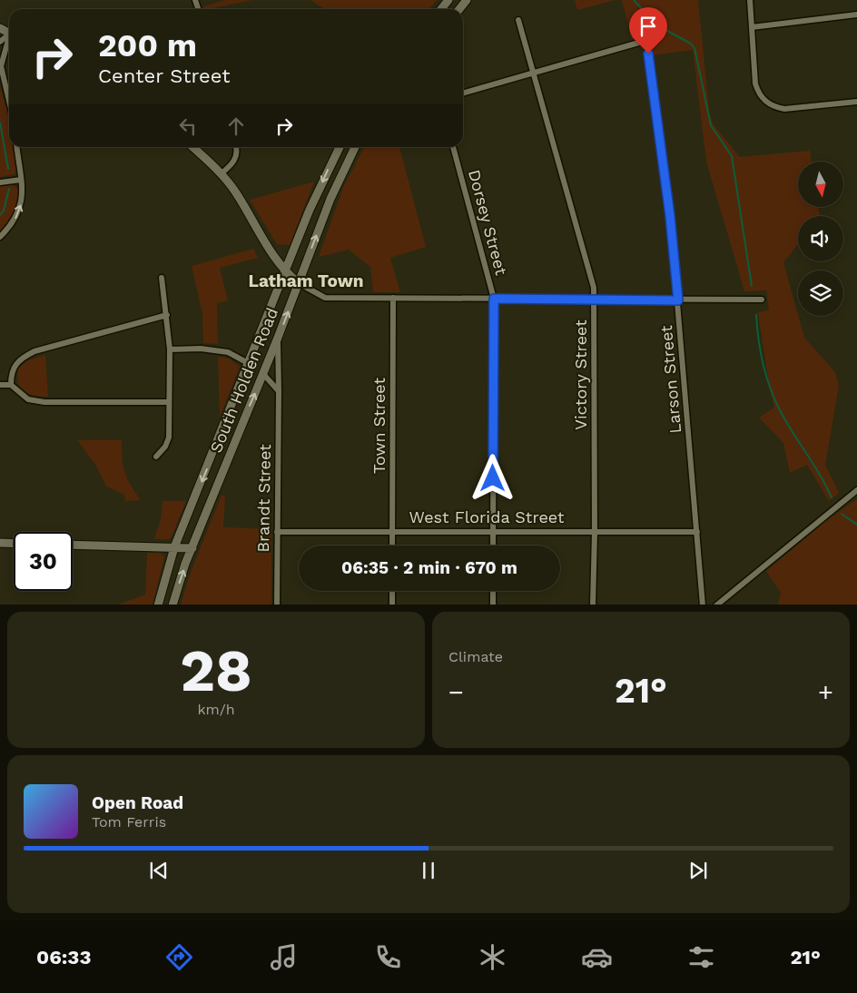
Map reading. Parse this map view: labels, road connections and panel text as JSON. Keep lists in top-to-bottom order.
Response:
{
  "streets": {
    "main road": ["South Holden Road"],
    "street": [
      "Dorsey Street",
      "Victory Street",
      "Larson Street",
      "Town Street",
      "Brandt Street",
      "West Florida Street"
    ]
  },
  "crossings": [
    ["Dorsey Street", "West Florida Street"],
    ["Victory Street", "Larson Street"],
    ["Victory Street", "West Florida Street"],
    ["Larson Street", "West Florida Street"],
    ["South Holden Road", "Brandt Street"],
    ["Town Street", "West Florida Street"],
    ["Brandt Street", "West Florida Street"]
  ],
  "districts": ["Latham Town"],
  "north": "bottom",
  "page": {
    "turn": ["200 m", "Center Street"],
    "limit": "30",
    "trip": "06:35 · 2 min · 670 m",
    "tile": [
      ["28", "km/h"],
      "Climate"
    ],
    "heat": ["−", "21°", "+"],
    "song": ["Open Road", "Tom Ferris"],
    "tabs": ["06:33", "21°"]
  }
}
